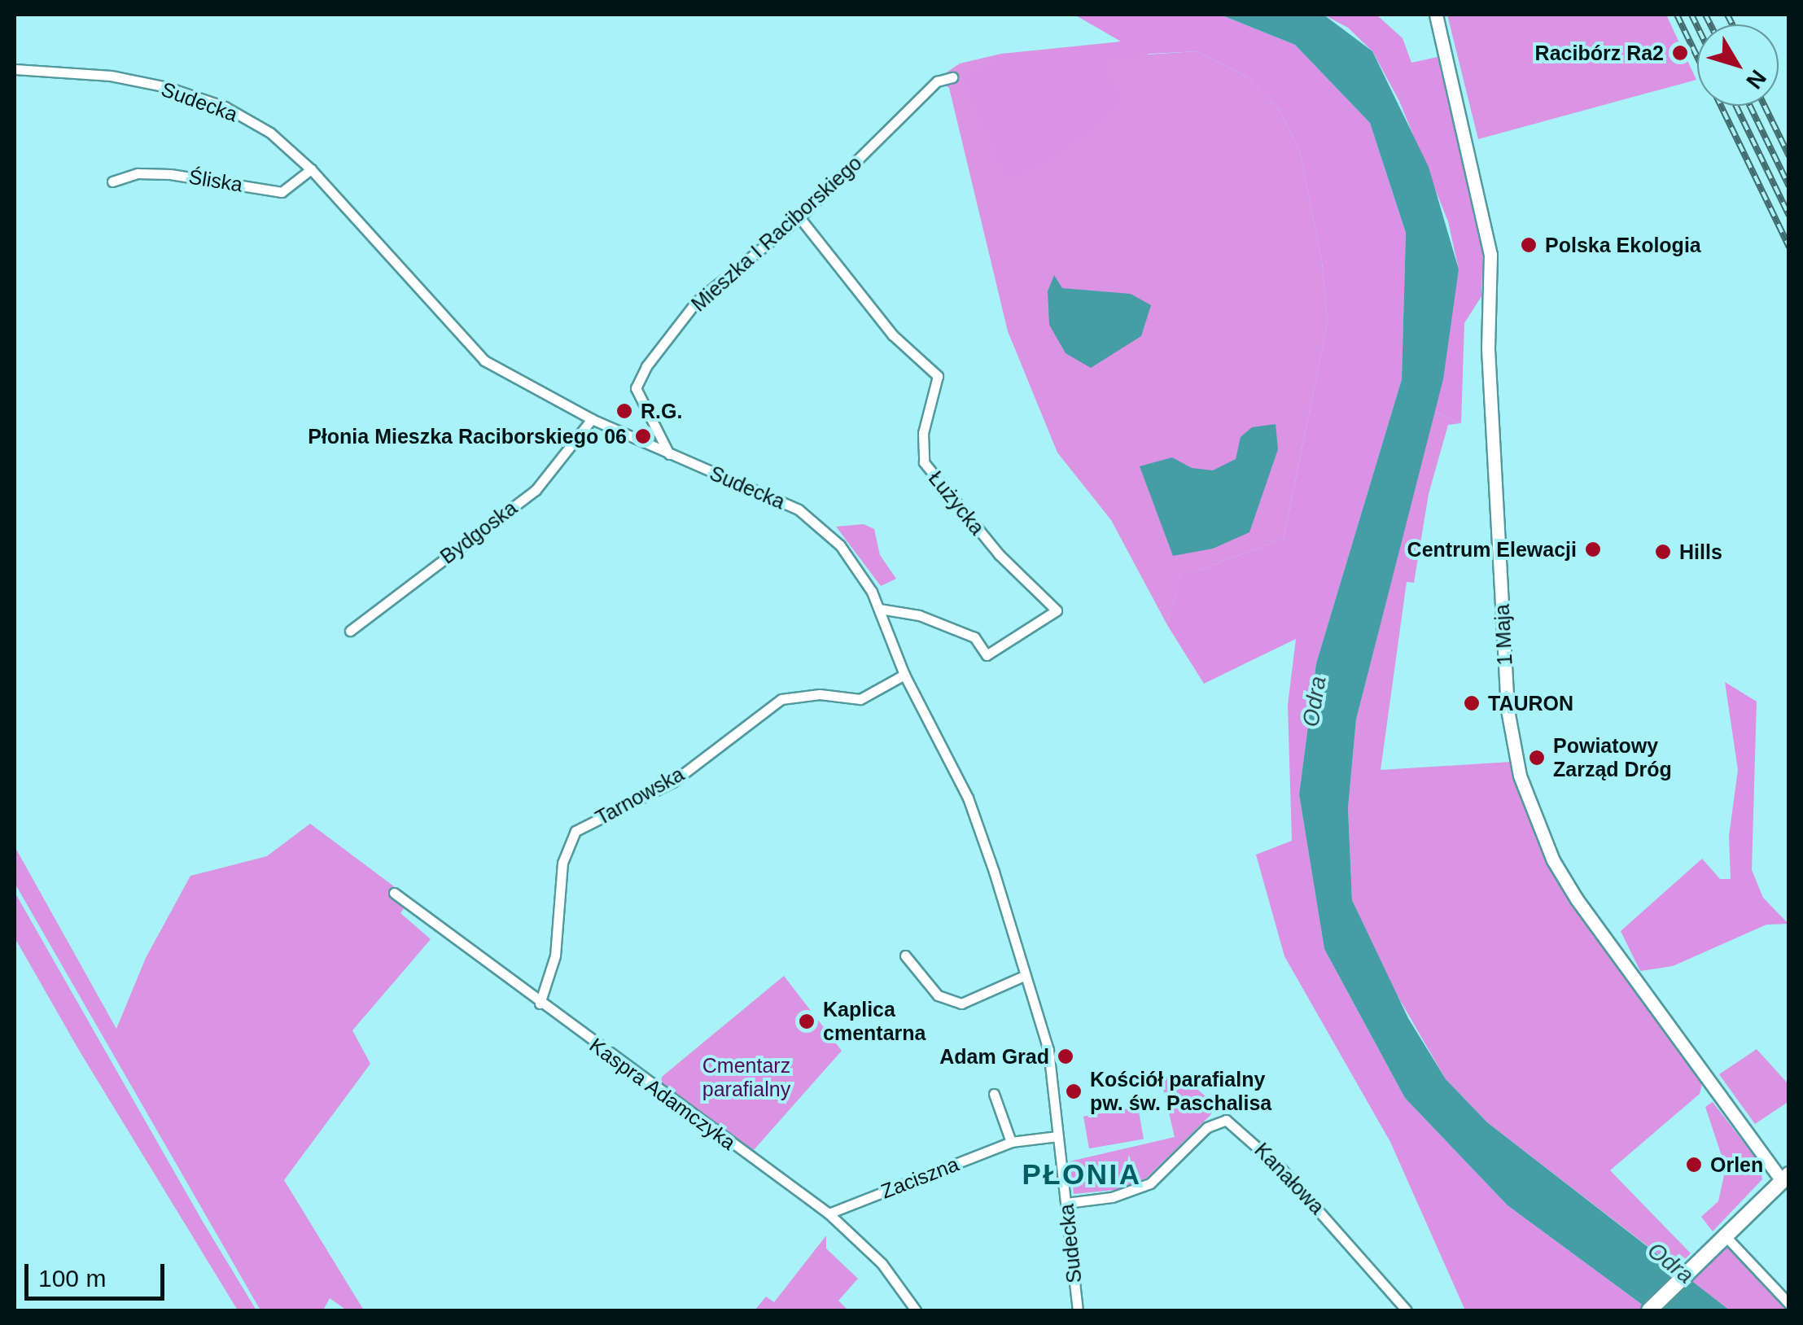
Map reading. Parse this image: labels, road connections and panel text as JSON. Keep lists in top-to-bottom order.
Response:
{
  "streets": {
    "street": [
      "Sudecka",
      "Śliska",
      "Mieszka I Raciborskiego",
      "Łużycka",
      "Bydgoska",
      "1 Maja",
      "Tarnowska",
      "Kaspra Adamczyka",
      "Zaciszna",
      "Kanałowa"
    ]
  },
  "crossings": [
    ["Sudecka", "Śliska"],
    ["Sudecka", "Mieszka I Raciborskiego"],
    ["Sudecka", "Łużycka"],
    ["Sudecka", "Bydgoska"],
    ["Sudecka", "Tarnowska"],
    ["Sudecka", "Zaciszna"],
    ["Sudecka", "Kanałowa"],
    ["Mieszka I Raciborskiego", "Łużycka"],
    ["Tarnowska", "Kaspra Adamczyka"],
    ["Kaspra Adamczyka", "Zaciszna"]
  ],
  "districts": ["PŁONIA"],
  "water": ["Odra"],
  "parks": ["Cmentarz parafialny"],
  "places": [
    "Racibórz Ra2",
    "Polska Ekologia",
    "R.G.",
    "Płonia Mieszka Raciborskiego 06",
    "Centrum Elewacji",
    "Hills",
    "TAURON",
    "Powiatowy Zarząd Dróg",
    "Kaplica cmentarna",
    "Adam Grad",
    "Kościół parafialny pw. św. Paschalisa",
    "Orlen"
  ],
  "scale_bar": "100 m",
  "north": "bottom right"
}
